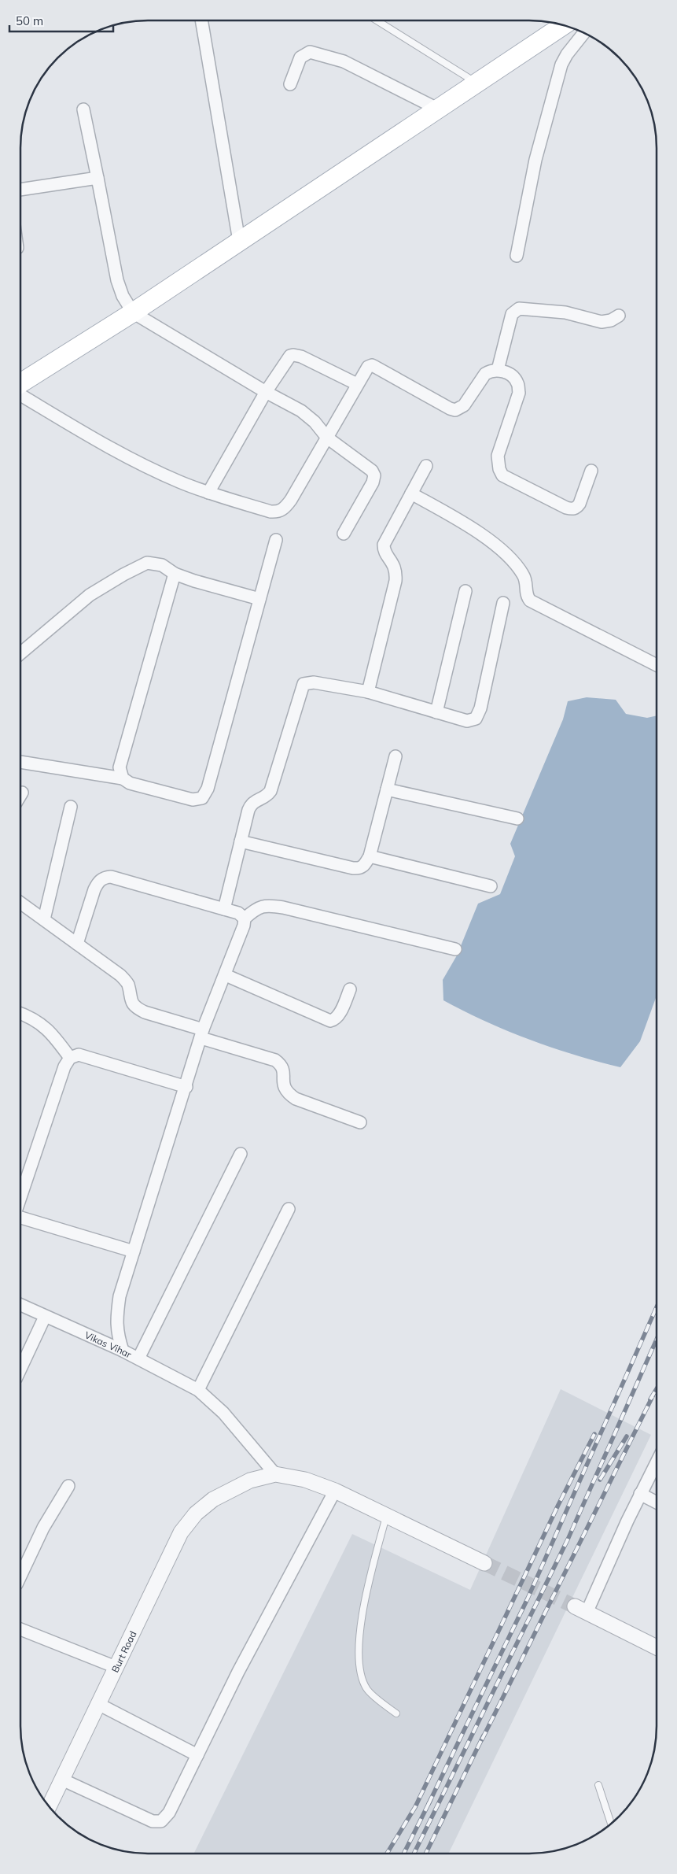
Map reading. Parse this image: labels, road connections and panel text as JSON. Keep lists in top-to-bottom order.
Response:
{
  "streets": {
    "street": ["Vikas Vihar", "Burt Road"]
  },
  "crossings": [
    ["Vikas Vihar", "Burt Road"]
  ],
  "scale_bar": "50 m"
}
